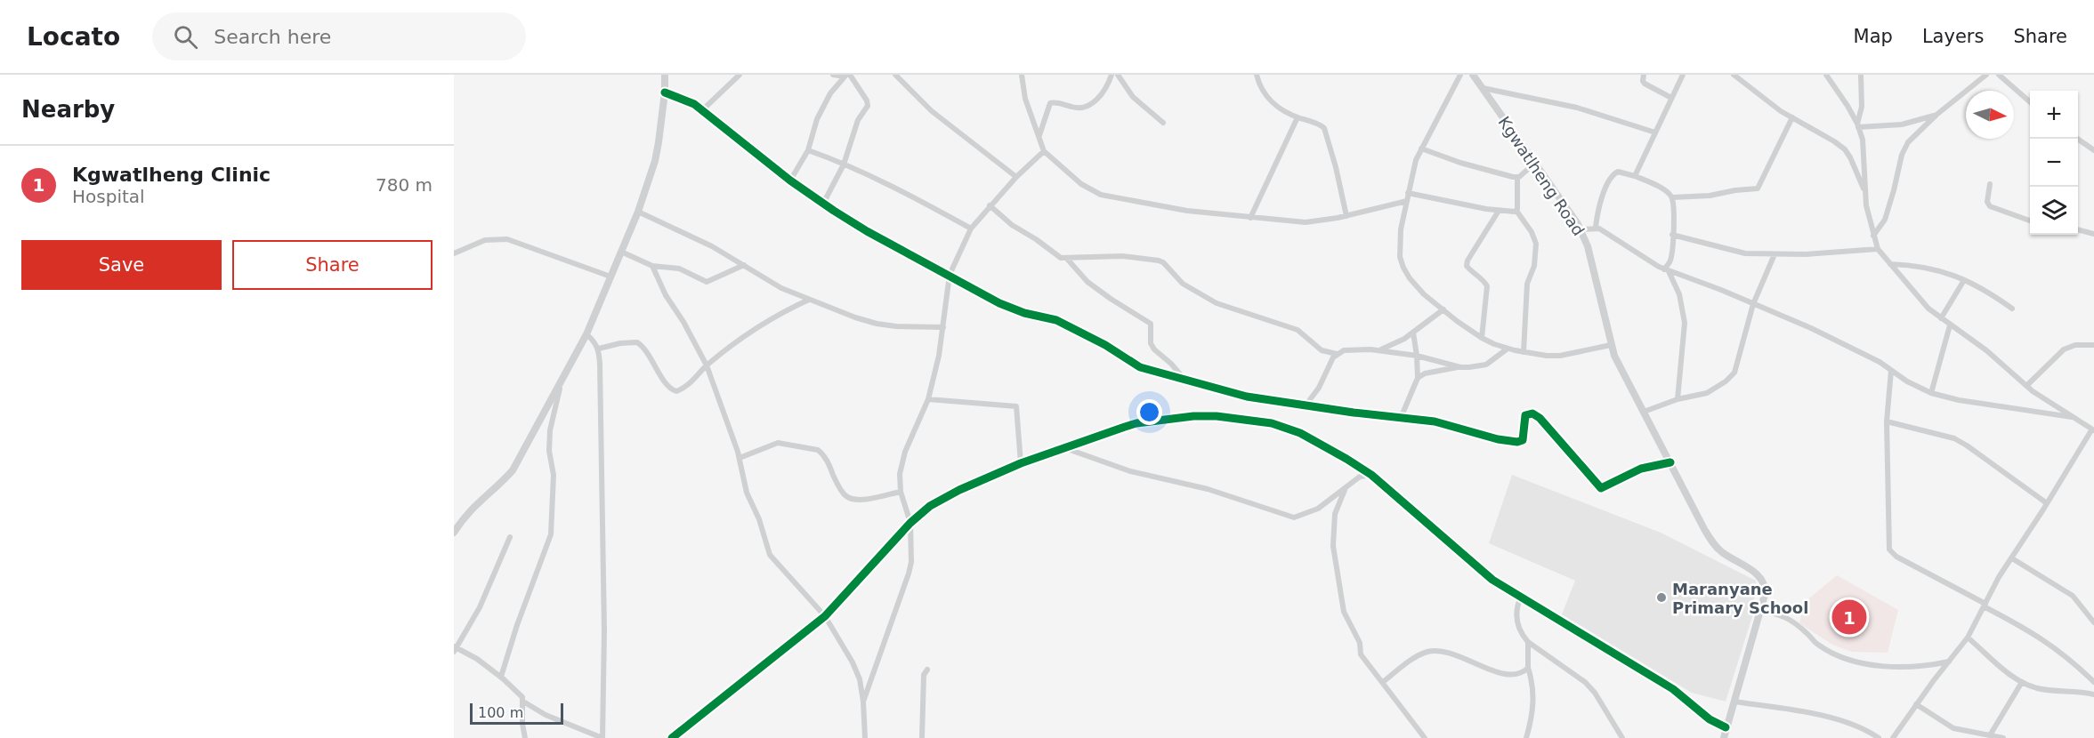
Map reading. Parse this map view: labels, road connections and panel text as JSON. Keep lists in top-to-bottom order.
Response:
{
  "streets": {
    "street": ["Kgwatlheng Road"]
  },
  "places": ["Maranyane Primary School"],
  "scale_bar": "100 m",
  "north": "right",
  "page": {
    "header": "Locato",
    "search": "Search here",
    "nav": ["Map", "Layers", "Share"],
    "heading": "Nearby",
    "map_buttons": ["+", "−"],
    "list": [
      {
        "mark": "1",
        "name": "Kgwatlheng Clinic",
        "note": "Hospital",
        "value": "780 m"
      }
    ],
    "buttons": ["Save", "Share"],
    "pins": "1",
    "scale": "100 m"
  }
}
